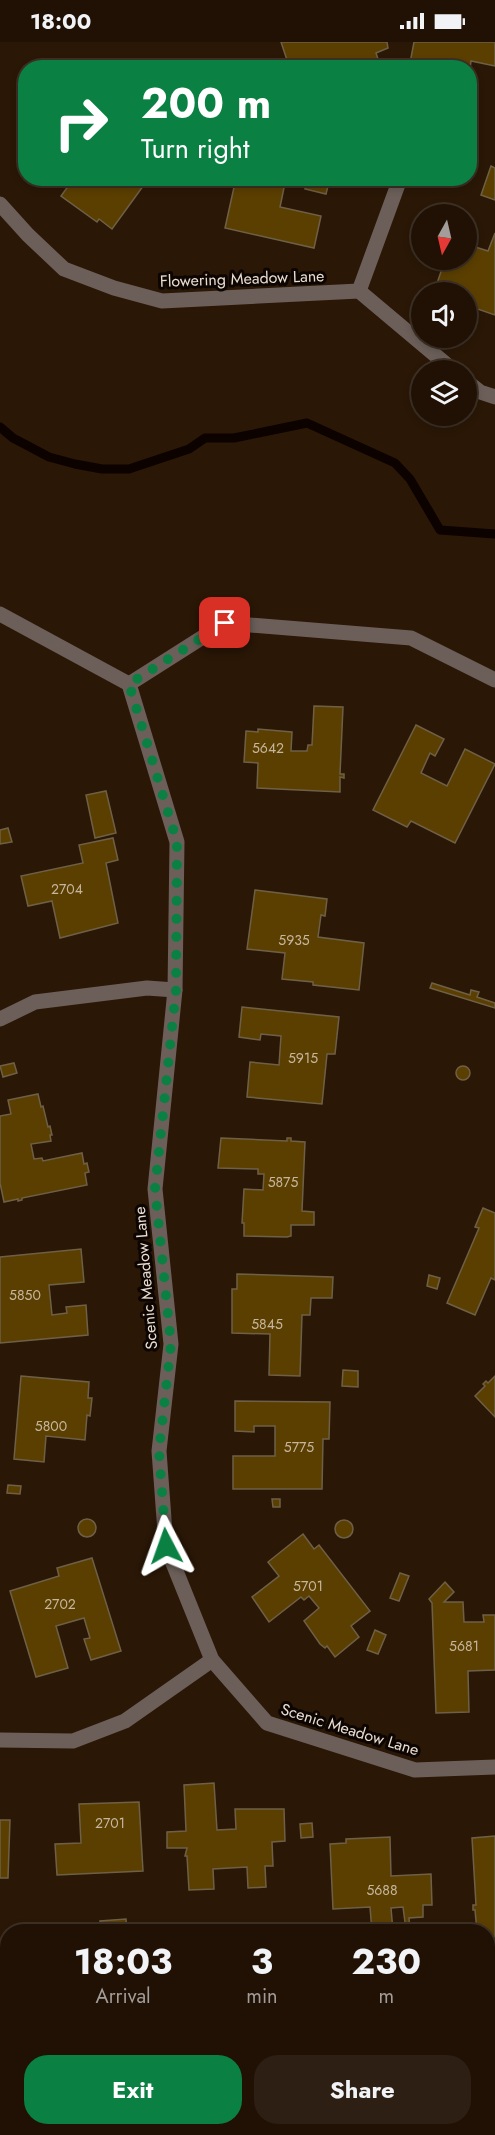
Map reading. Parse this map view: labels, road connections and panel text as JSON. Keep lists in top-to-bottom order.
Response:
{
  "streets": {
    "street": ["Flowering Meadow Lane", "Scenic Meadow Lane"]
  },
  "house_numbers": [
    "5642",
    "2704",
    "5935",
    "5915",
    "5875",
    "5850",
    "5845",
    "5800",
    "5775",
    "5701",
    "2702",
    "5681",
    "2701",
    "5688"
  ],
  "north": "bottom",
  "page": {
    "status": "18:00",
    "turn": ["200 m", "Turn right"],
    "eta": [
      "18:03",
      "Arrival",
      "3",
      "min",
      "230",
      "m"
    ],
    "buttons": ["Exit", "Share"]
  }
}
